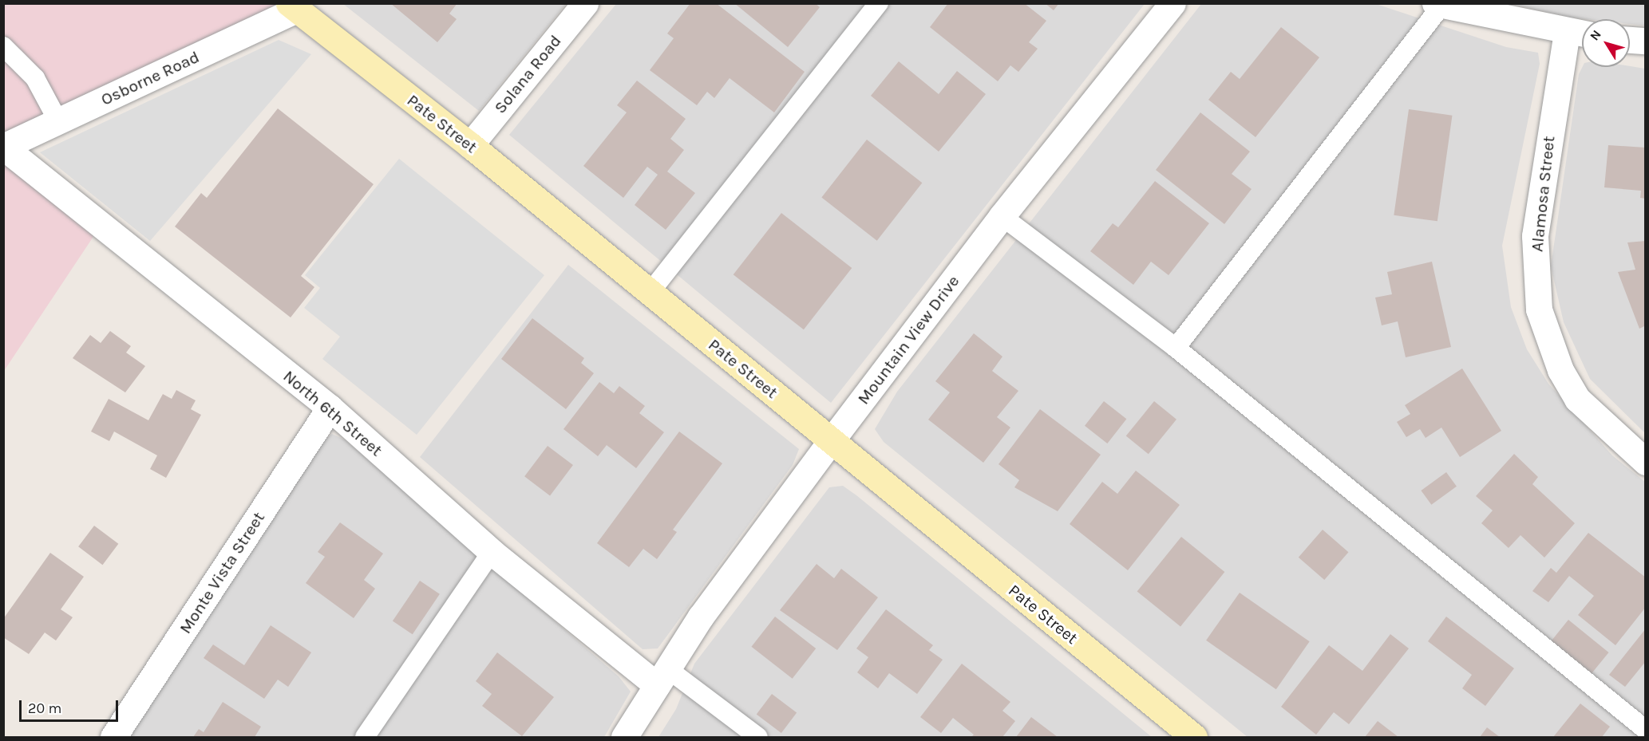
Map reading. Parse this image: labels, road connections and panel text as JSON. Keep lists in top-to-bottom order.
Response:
{
  "streets": {
    "street": [
      "Solana Road",
      "Osborne Road",
      "Pate Street",
      "Alamosa Street",
      "Mountain View Drive",
      "North 6th Street",
      "Monte Vista Street"
    ]
  },
  "crossings": [
    ["Solana Road", "Pate Street"],
    ["Osborne Road", "Pate Street"],
    ["Osborne Road", "North 6th Street"],
    ["Pate Street", "Mountain View Drive"],
    ["Mountain View Drive", "North 6th Street"],
    ["North 6th Street", "Monte Vista Street"]
  ],
  "scale_bar": "20 m",
  "north": "top left"
}
